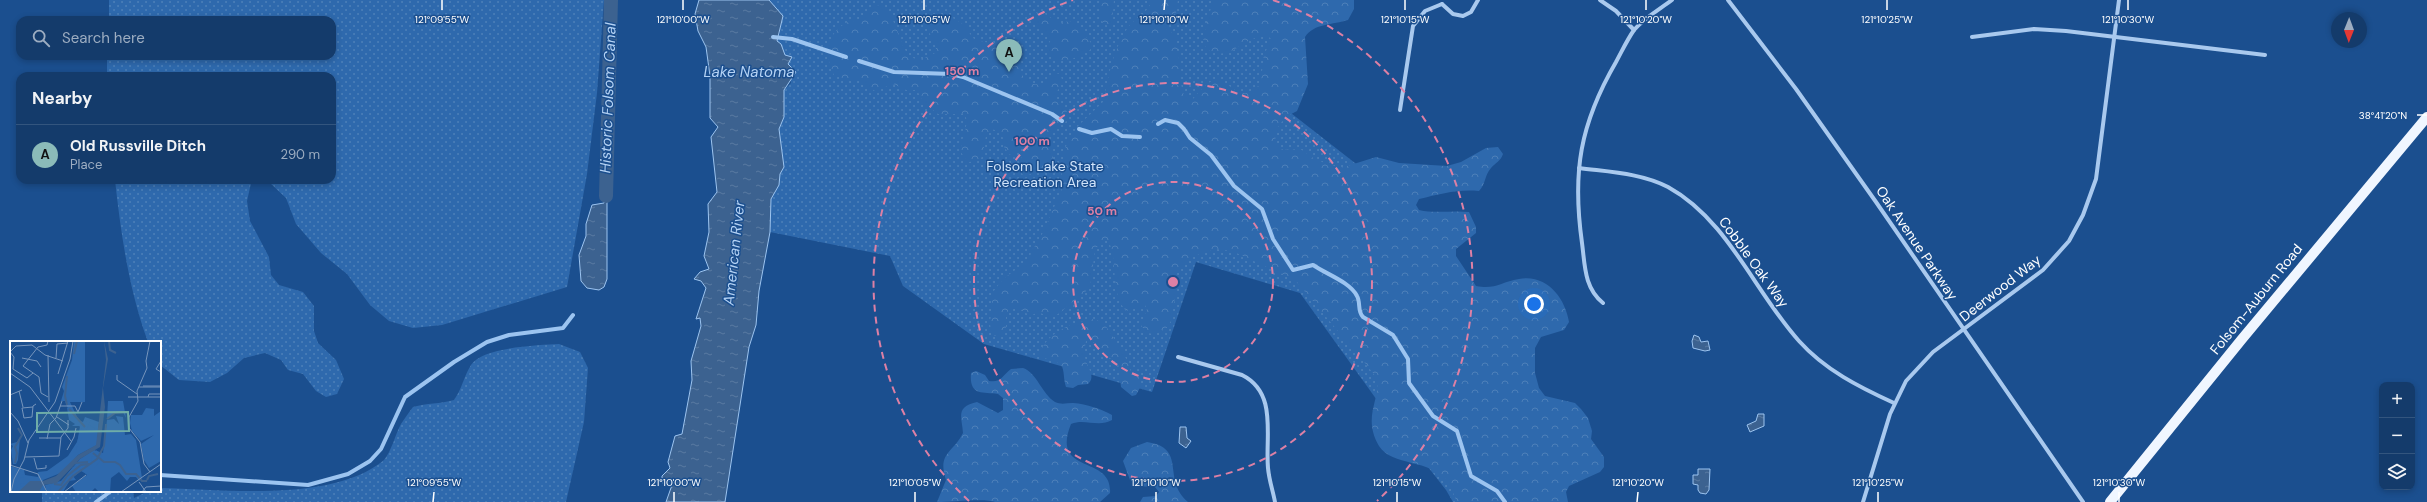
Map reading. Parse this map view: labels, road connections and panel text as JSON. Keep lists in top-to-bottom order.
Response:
{
  "streets": {
    "main road": ["Folsom-Auburn Road"],
    "street": ["Oak Avenue Parkway", "Cobble Oak Way", "Deerwood Way"]
  },
  "crossings": [
    ["Oak Avenue Parkway", "Deerwood Way"],
    ["Cobble Oak Way", "Deerwood Way"]
  ],
  "water": ["Lake Natoma", "Historic Folsom Canal", "American River"],
  "parks": ["Folsom Lake State Recreation Area"],
  "north": "bottom",
  "page": {
    "search": "Search here",
    "pins": "A",
    "heading": "Nearby",
    "list": [
      {
        "mark": "A",
        "name": "Old Russville Ditch",
        "note": "Place",
        "value": "290 m"
      }
    ],
    "map_buttons": ["+", "−"]
  },
  "coordinates": [
    "121°09'55\"W",
    "121°10'00\"W",
    "121°10'05\"W",
    "121°10'10\"W",
    "121°10'15\"W",
    "121°10'20\"W",
    "121°10'25\"W",
    "121°10'30\"W",
    "38°41'20\"N"
  ],
  "rings": ["150 m", "100 m", "50 m"]
}
